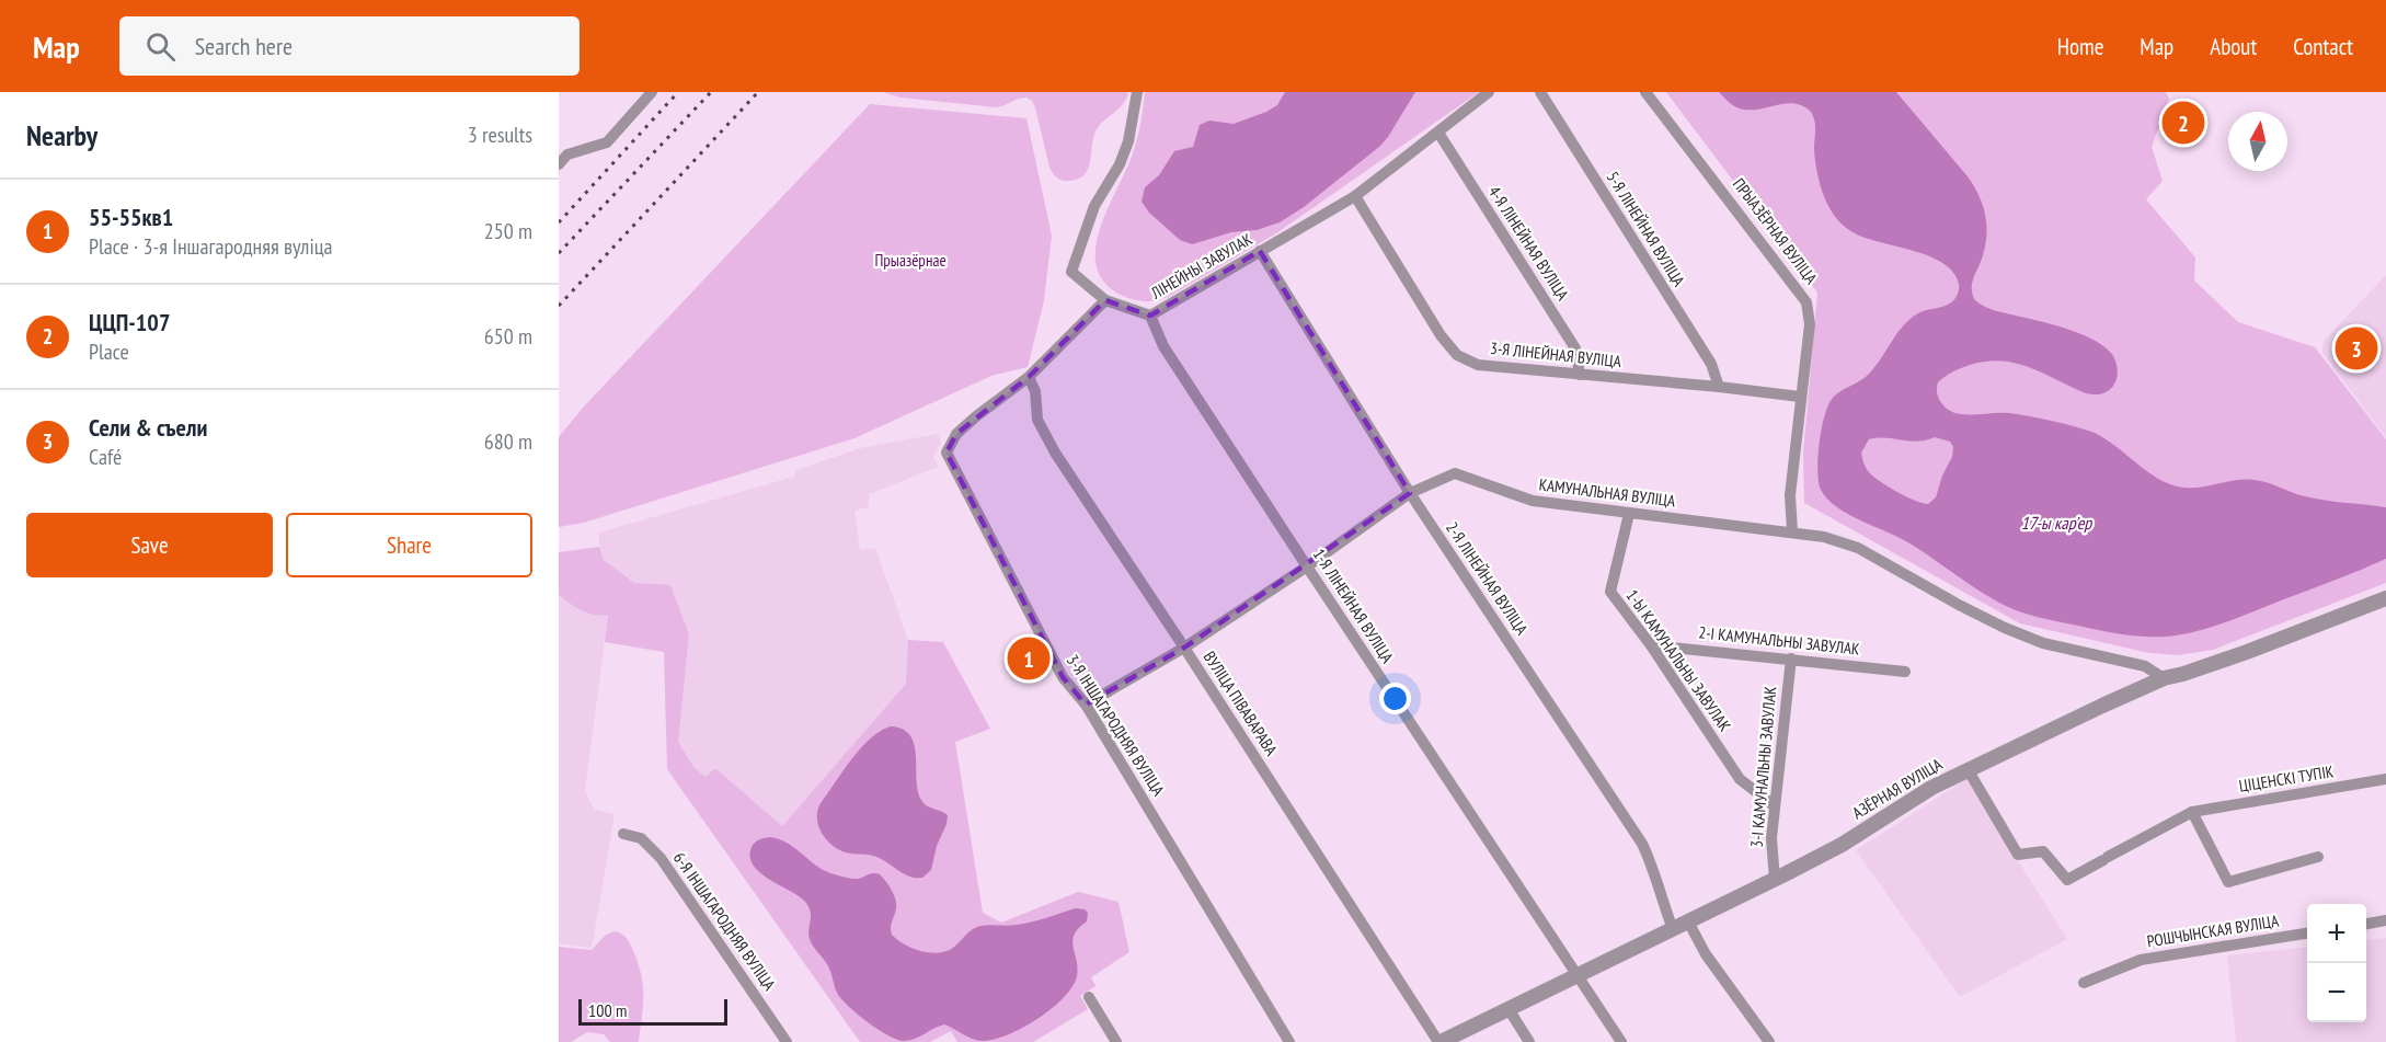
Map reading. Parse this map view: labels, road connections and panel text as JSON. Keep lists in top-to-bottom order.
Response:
{
  "streets": {
    "street": [
      "5-Я ЛІНЕЙНАЯ ВУЛІЦА",
      "ПРЫАЗЁРНАЯ ВУЛІЦА",
      "4-Я ЛІНЕЙНАЯ ВУЛІЦА",
      "ЛІНЕЙНЫ ЗАВУЛАК",
      "3-Я ЛІНЕЙНАЯ ВУЛІЦА",
      "КАМУНАЛЬНАЯ ВУЛІЦА",
      "2-Я ЛІНЕЙНАЯ ВУЛІЦА",
      "1-Я ЛІНЕЙНАЯ ВУЛІЦА",
      "2-І КАМУНАЛЬНЫ ЗАВУЛАК",
      "1-Ы КАМУНАЛЬНЫ ЗАВУЛАК",
      "ВУЛІЦА ПІВАВАРАВА",
      "3-Я ІНШАГАРОДНЯЯ ВУЛІЦА",
      "3-І КАМУНАЛЬНЫ ЗАВУЛАК",
      "ЦІЦЕНСКІ ТУПІК",
      "АЗЁРНАЯ ВУЛІЦА",
      "6-Я ІНШАГАРОДНЯЯ ВУЛІЦА",
      "РОШЧЫНСКАЯ ВУЛІЦА"
    ]
  },
  "crossings": [
    ["5-Я ЛІНЕЙНАЯ ВУЛІЦА", "3-Я ЛІНЕЙНАЯ ВУЛІЦА"],
    ["ПРЫАЗЁРНАЯ ВУЛІЦА", "3-Я ЛІНЕЙНАЯ ВУЛІЦА"],
    ["ПРЫАЗЁРНАЯ ВУЛІЦА", "КАМУНАЛЬНАЯ ВУЛІЦА"],
    ["4-Я ЛІНЕЙНАЯ ВУЛІЦА", "ЛІНЕЙНЫ ЗАВУЛАК"],
    ["4-Я ЛІНЕЙНАЯ ВУЛІЦА", "3-Я ЛІНЕЙНАЯ ВУЛІЦА"],
    ["ЛІНЕЙНЫ ЗАВУЛАК", "3-Я ЛІНЕЙНАЯ ВУЛІЦА"],
    ["ЛІНЕЙНЫ ЗАВУЛАК", "2-Я ЛІНЕЙНАЯ ВУЛІЦА"],
    ["ЛІНЕЙНЫ ЗАВУЛАК", "1-Я ЛІНЕЙНАЯ ВУЛІЦА"],
    ["КАМУНАЛЬНАЯ ВУЛІЦА", "2-Я ЛІНЕЙНАЯ ВУЛІЦА"],
    ["КАМУНАЛЬНАЯ ВУЛІЦА", "1-Я ЛІНЕЙНАЯ ВУЛІЦА"],
    ["КАМУНАЛЬНАЯ ВУЛІЦА", "1-Ы КАМУНАЛЬНЫ ЗАВУЛАК"],
    ["КАМУНАЛЬНАЯ ВУЛІЦА", "ВУЛІЦА ПІВАВАРАВА"],
    ["КАМУНАЛЬНАЯ ВУЛІЦА", "3-Я ІНШАГАРОДНЯЯ ВУЛІЦА"],
    ["КАМУНАЛЬНАЯ ВУЛІЦА", "АЗЁРНАЯ ВУЛІЦА"],
    ["2-Я ЛІНЕЙНАЯ ВУЛІЦА", "АЗЁРНАЯ ВУЛІЦА"],
    ["1-Я ЛІНЕЙНАЯ ВУЛІЦА", "АЗЁРНАЯ ВУЛІЦА"],
    ["2-І КАМУНАЛЬНЫ ЗАВУЛАК", "1-Ы КАМУНАЛЬНЫ ЗАВУЛАК"],
    ["2-І КАМУНАЛЬНЫ ЗАВУЛАК", "3-І КАМУНАЛЬНЫ ЗАВУЛАК"],
    ["1-Ы КАМУНАЛЬНЫ ЗАВУЛАК", "3-І КАМУНАЛЬНЫ ЗАВУЛАК"],
    ["ВУЛІЦА ПІВАВАРАВА", "3-Я ІНШАГАРОДНЯЯ ВУЛІЦА"],
    ["ВУЛІЦА ПІВАВАРАВА", "АЗЁРНАЯ ВУЛІЦА"],
    ["3-І КАМУНАЛЬНЫ ЗАВУЛАК", "АЗЁРНАЯ ВУЛІЦА"],
    ["ЦІЦЕНСКІ ТУПІК", "АЗЁРНАЯ ВУЛІЦА"]
  ],
  "water": ["17-ы кар’ер"],
  "parks": ["Прыазёрнае"],
  "scale_bar": "100 m",
  "north": "top",
  "page": {
    "header": "Map",
    "search": "Search here",
    "nav": [
      "Home",
      "Map",
      "About",
      "Contact"
    ],
    "heading": ["Nearby", "3 results"],
    "pins": ["2", "3", "1"],
    "list": [
      {
        "mark": "1",
        "name": "55-55кв1",
        "note": "Place · 3-я Іншагародняя вуліца",
        "value": "250 m"
      },
      {
        "mark": "2",
        "name": "ЦЦП-107",
        "note": "Place",
        "value": "650 m"
      },
      {
        "mark": "3",
        "name": "Сели & съели",
        "note": "Café",
        "value": "680 m"
      }
    ],
    "buttons": ["Save", "Share"],
    "map_buttons": ["+", "−"],
    "scale": "100 m"
  }
}
